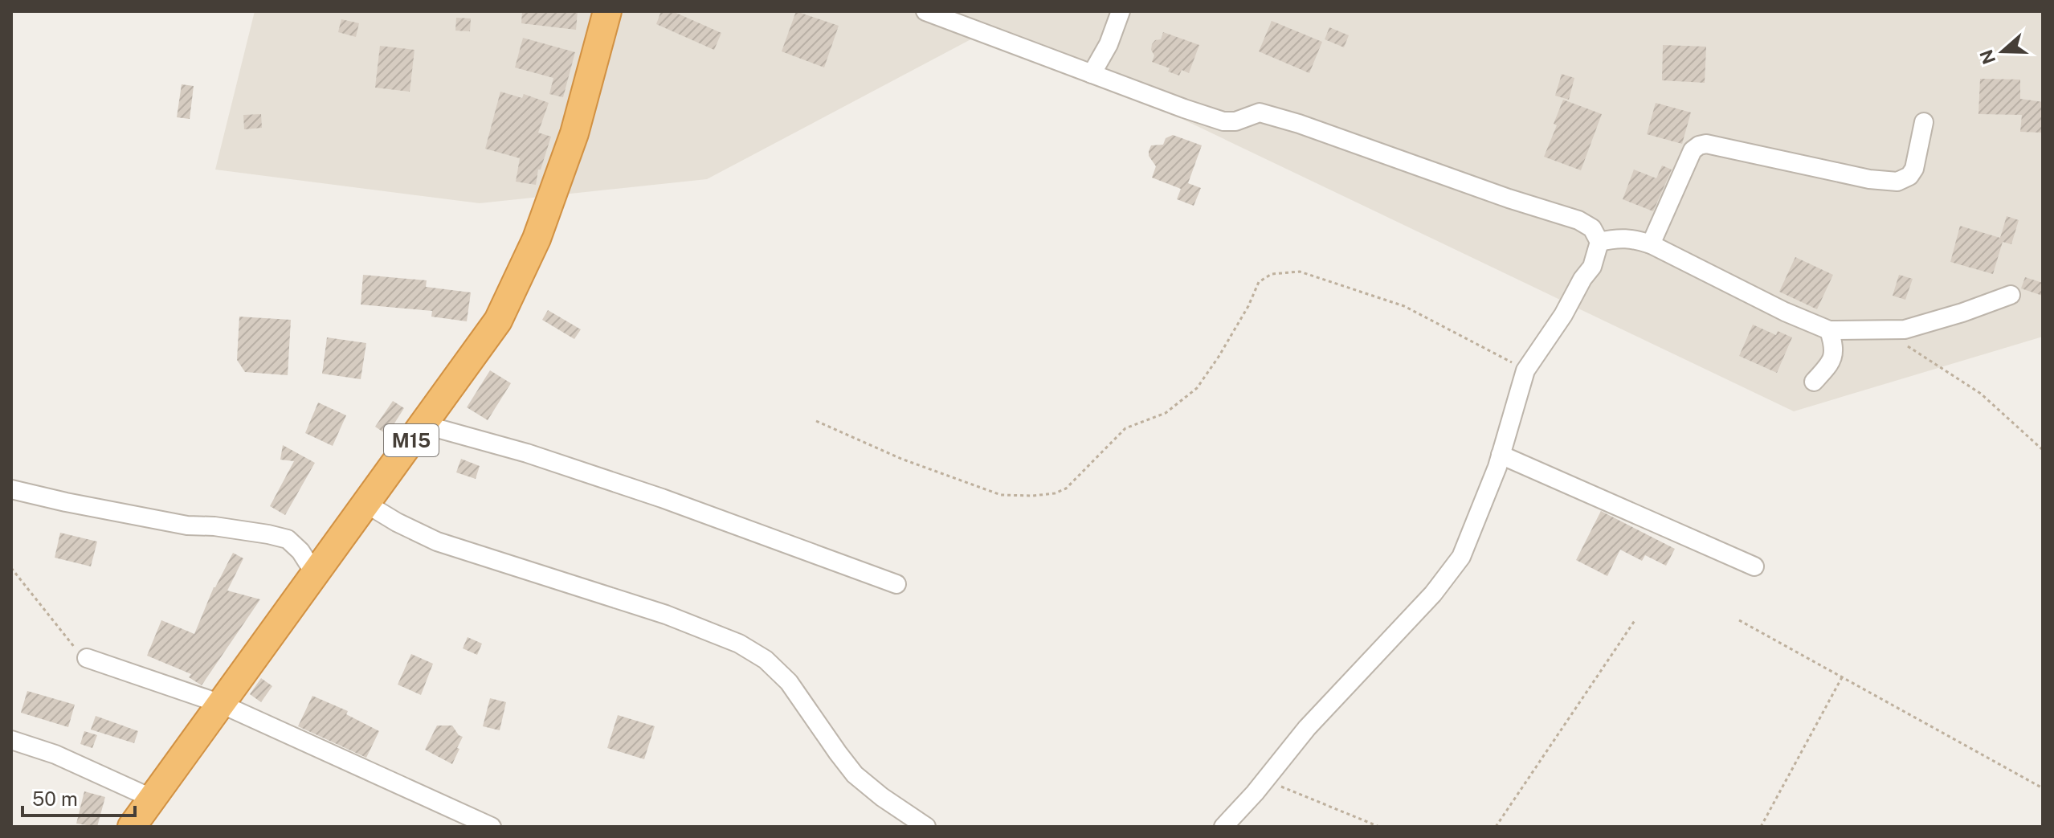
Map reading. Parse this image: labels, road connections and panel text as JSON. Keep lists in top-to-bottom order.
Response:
{
  "streets": {
    "highway": ["M15"]
  },
  "scale_bar": "50 m",
  "north": "left"
}
